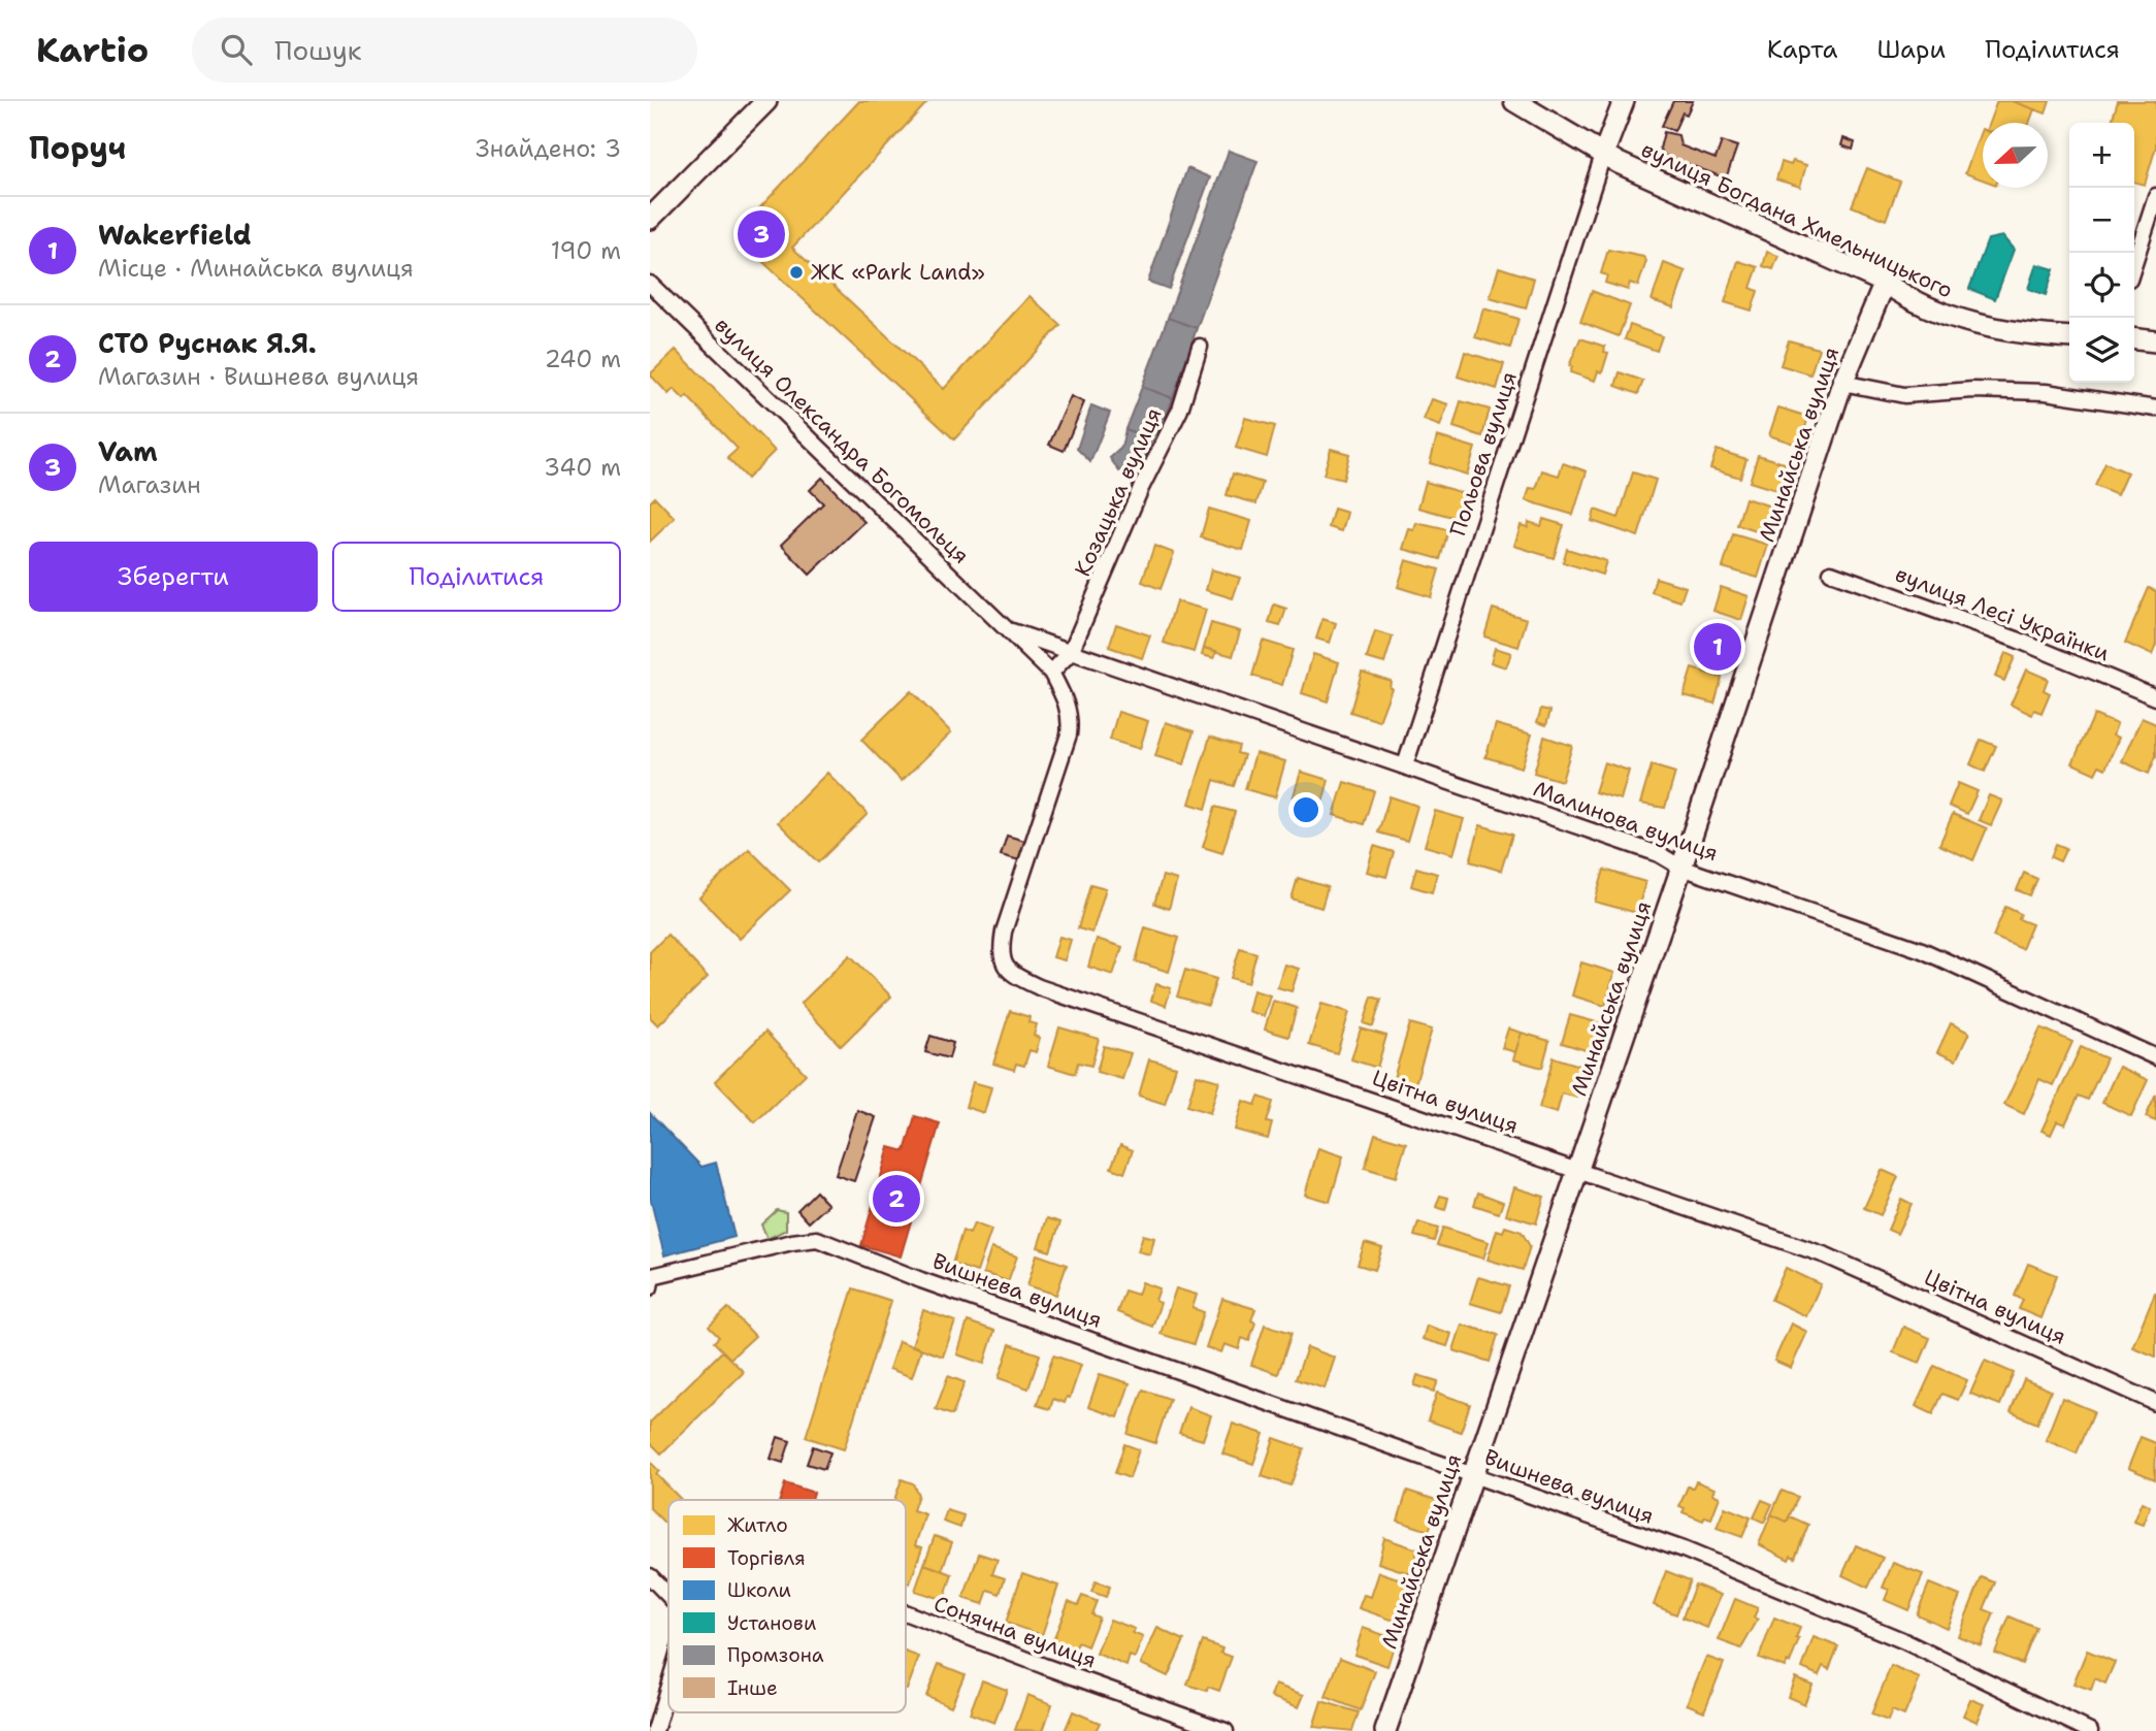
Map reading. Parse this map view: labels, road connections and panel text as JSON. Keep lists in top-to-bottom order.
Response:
{
  "streets": {
    "street": [
      "вулиця Богдана Хмельницького",
      "вулиця Олександра Богомольця",
      "Минайська вулиця",
      "Польова вулиця",
      "Козацька вулиця",
      "вулиця Лесі Українки",
      "Малинова вулиця",
      "Цвітна вулиця",
      "Вишнева вулиця",
      "Сонячна вулиця"
    ]
  },
  "crossings": [
    ["вулиця Богдана Хмельницького", "Минайська вулиця"],
    ["вулиця Богдана Хмельницького", "Польова вулиця"],
    ["вулиця Олександра Богомольця", "Малинова вулиця"],
    ["вулиця Олександра Богомольця", "Цвітна вулиця"],
    ["Минайська вулиця", "Малинова вулиця"],
    ["Минайська вулиця", "Цвітна вулиця"],
    ["Минайська вулиця", "Вишнева вулиця"],
    ["Польова вулиця", "Малинова вулиця"],
    ["Козацька вулиця", "Малинова вулиця"]
  ],
  "places": ["ЖК «Park Land»"],
  "legend": [
    "Житло",
    "Торгівля",
    "Школи",
    "Установи",
    "Промзона",
    "Інше"
  ],
  "north": "left",
  "page": {
    "header": "Kartio",
    "search": "Пошук",
    "nav": ["Карта", "Шари", "Поділитися"],
    "heading": ["Поруч", "Знайдено: 3"],
    "map_buttons": ["+", "−"],
    "list": [
      {
        "mark": "1",
        "name": "Wakerfield",
        "note": "Місце · Минайська вулиця",
        "value": "190 m"
      },
      {
        "mark": "2",
        "name": "СТО Руснак Я.Я.",
        "note": "Магазин · Вишнева вулиця",
        "value": "240 m"
      },
      {
        "mark": "3",
        "name": "Vam",
        "note": "Магазин",
        "value": "340 m"
      }
    ],
    "pins": ["3", "1", "2"],
    "buttons": ["Зберегти", "Поділитися"]
  }
}
